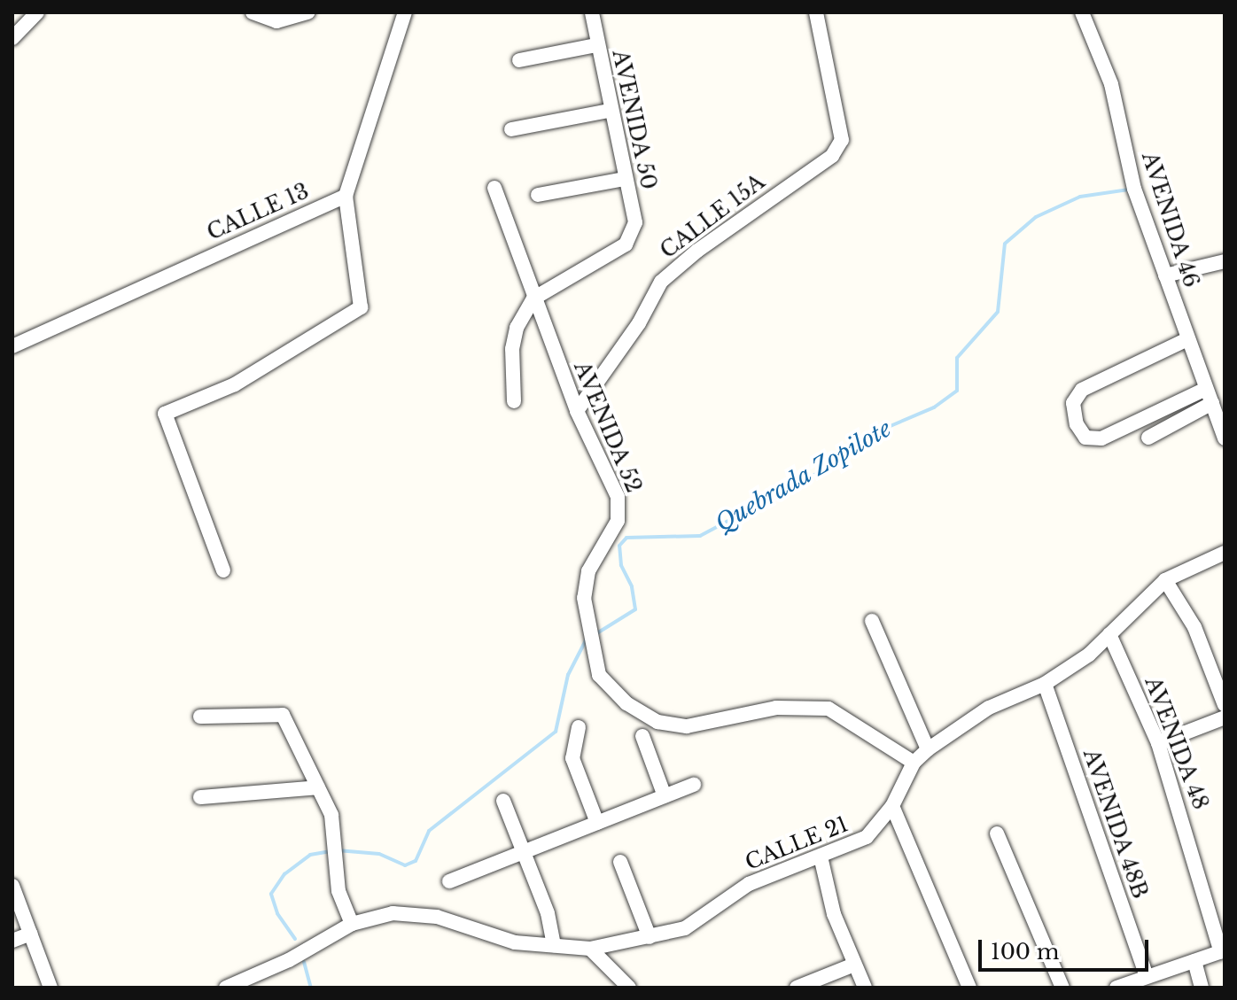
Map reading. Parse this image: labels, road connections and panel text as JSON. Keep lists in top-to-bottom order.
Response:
{
  "streets": {
    "street": [
      "AVENIDA 50",
      "CALLE 13",
      "CALLE 15A",
      "AVENIDA 46",
      "AVENIDA 52",
      "AVENIDA 48",
      "AVENIDA 48B",
      "CALLE 21"
    ]
  },
  "crossings": [
    ["AVENIDA 50", "AVENIDA 52"],
    ["CALLE 15A", "AVENIDA 52"],
    ["AVENIDA 52", "CALLE 21"],
    ["AVENIDA 48", "CALLE 21"],
    ["AVENIDA 48B", "CALLE 21"]
  ],
  "water": ["Quebrada Zopilote"],
  "scale_bar": "100 m"
}
